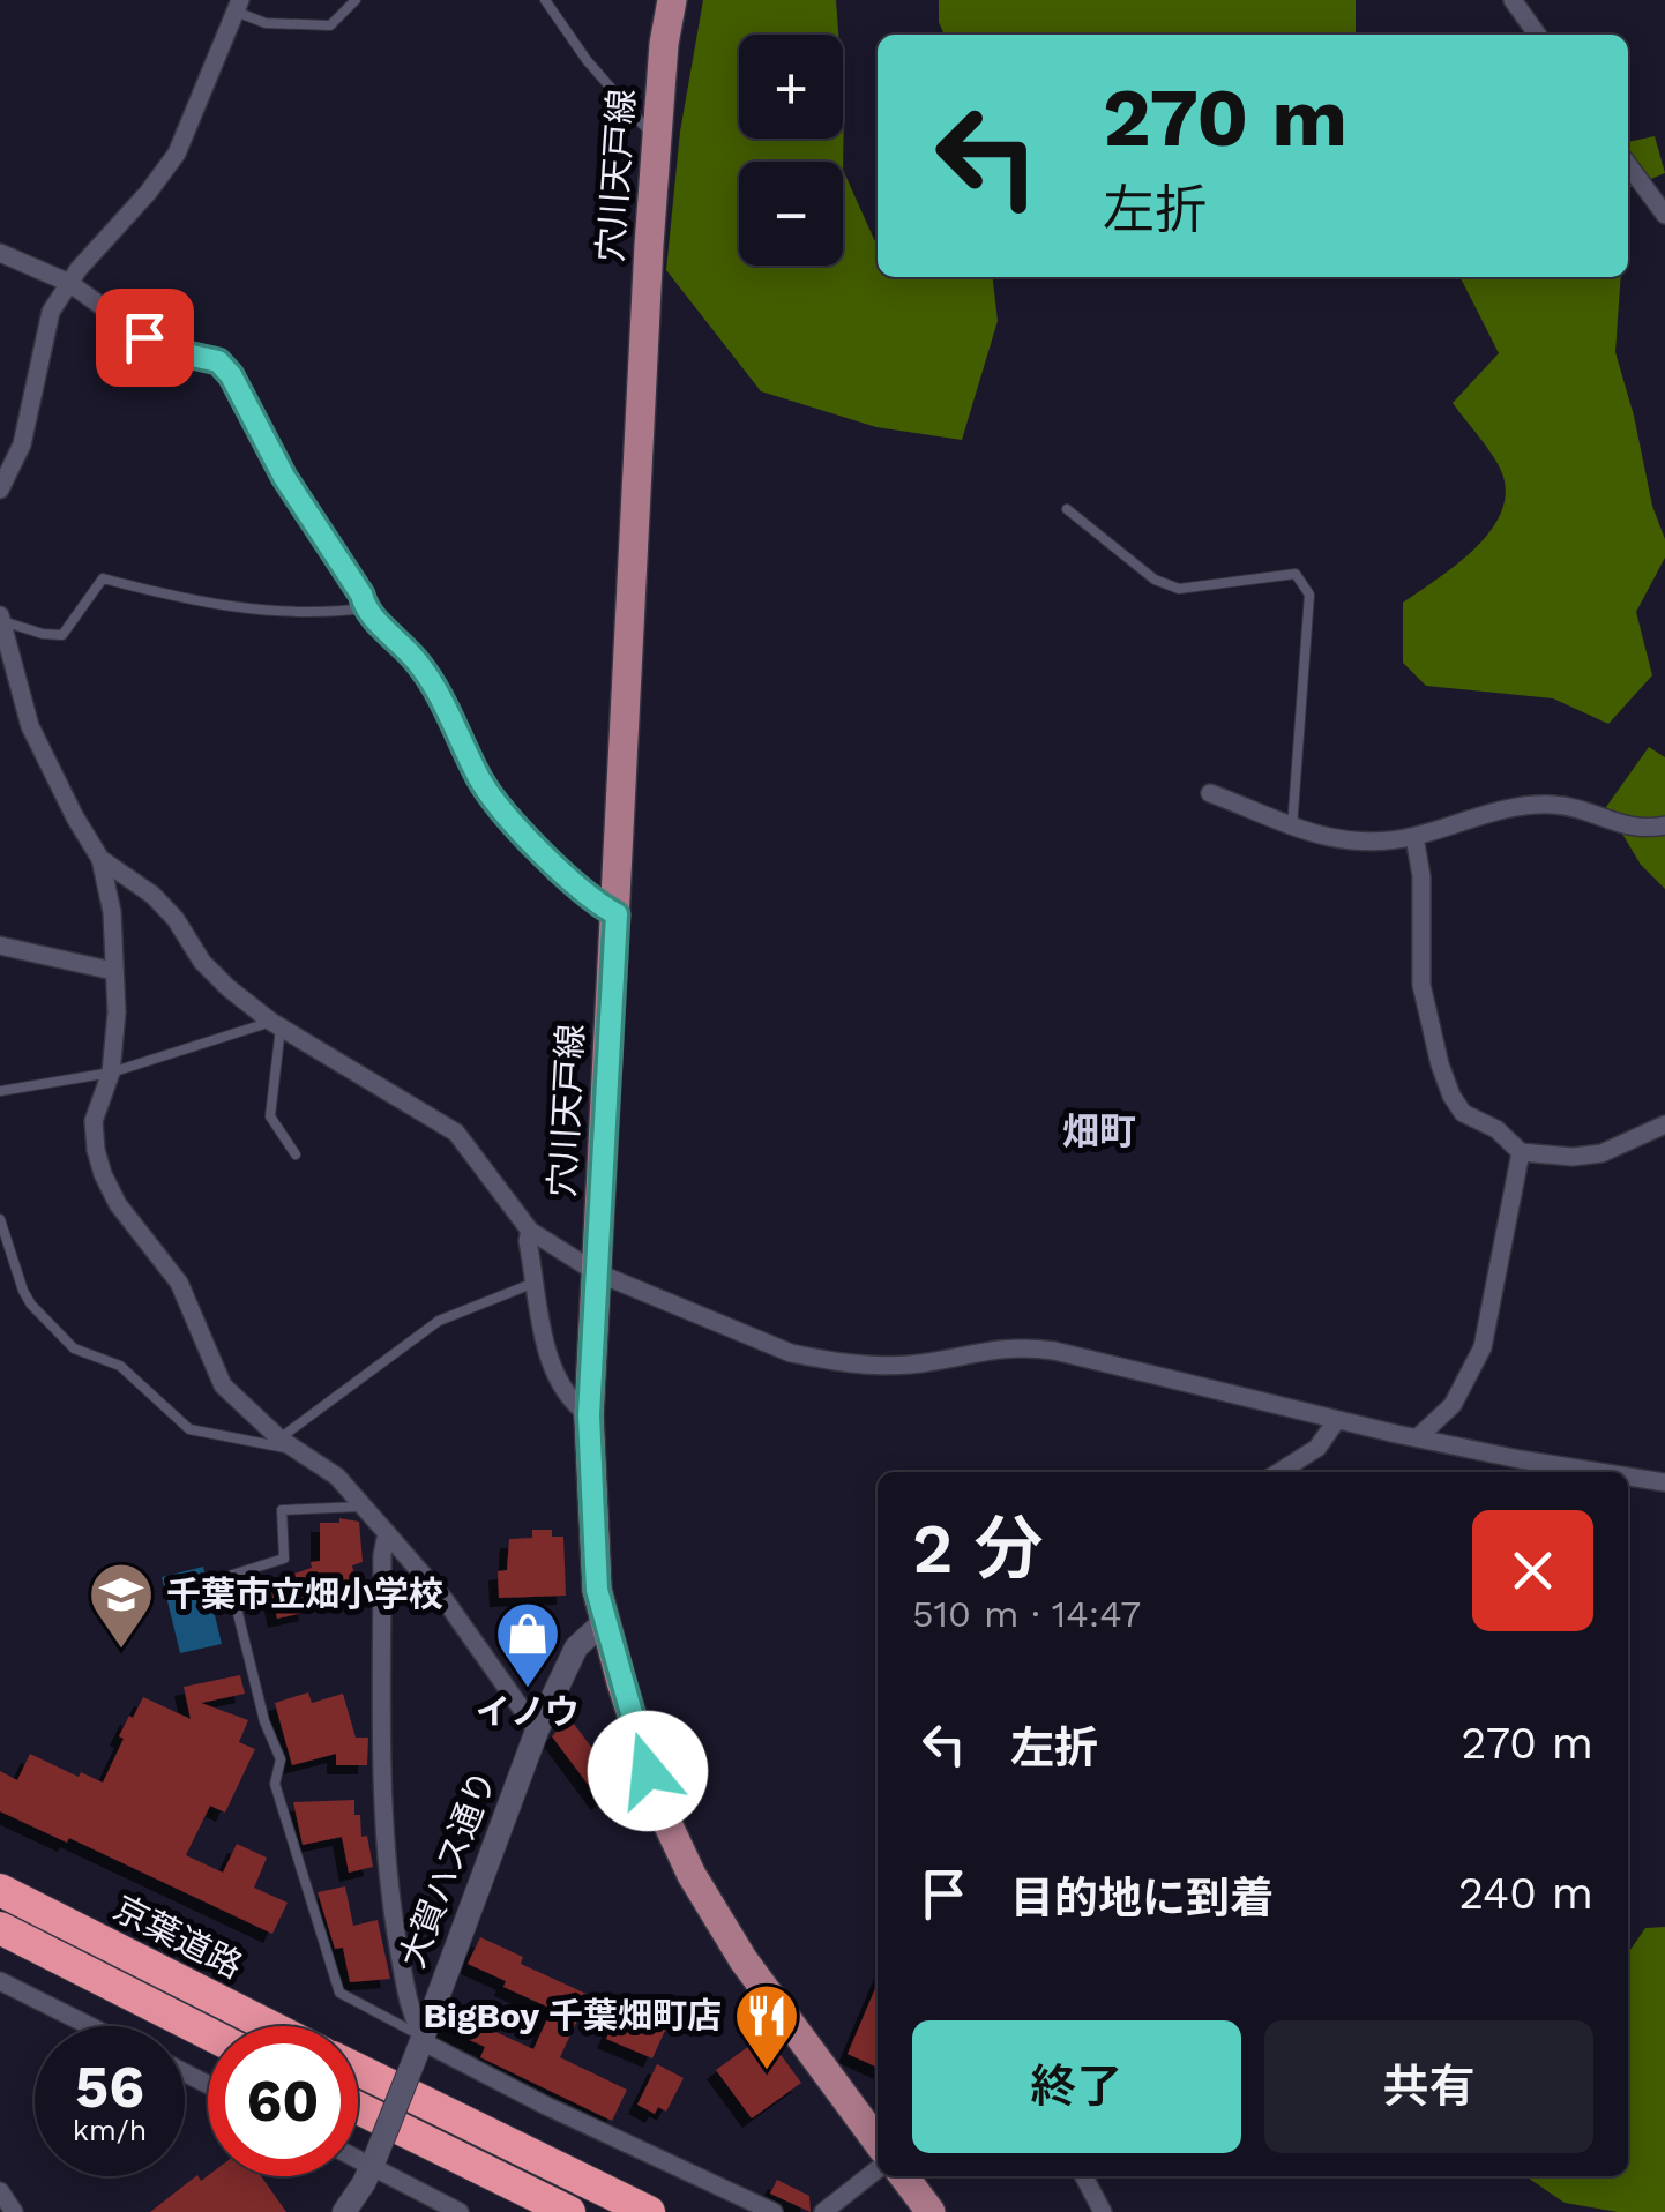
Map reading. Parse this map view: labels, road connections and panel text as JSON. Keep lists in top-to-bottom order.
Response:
{
  "streets": {
    "highway": ["京葉道路"],
    "main road": ["穴川天戸線"],
    "street": ["大賀ハス通り"]
  },
  "crossings": [
    ["穴川天戸線", "大賀ハス通り"]
  ],
  "districts": ["畑町"],
  "places": {
    "school or university": ["千葉市立畑小学校"],
    "shop": ["イノウ"],
    "restaurant": ["BigBoy 千葉畑町店"]
  },
  "page": {
    "map_buttons": ["+", "−"],
    "turn": ["270 m", "左折"],
    "heading": ["2 分", "510 m · 14:47"],
    "list": [
      {
        "name": "左折",
        "value": "270 m"
      },
      {
        "name": "目的地に到着",
        "value": "240 m"
      }
    ],
    "buttons": ["終了", "共有"],
    "speed": "56 km/h",
    "limit": "60"
  }
}
